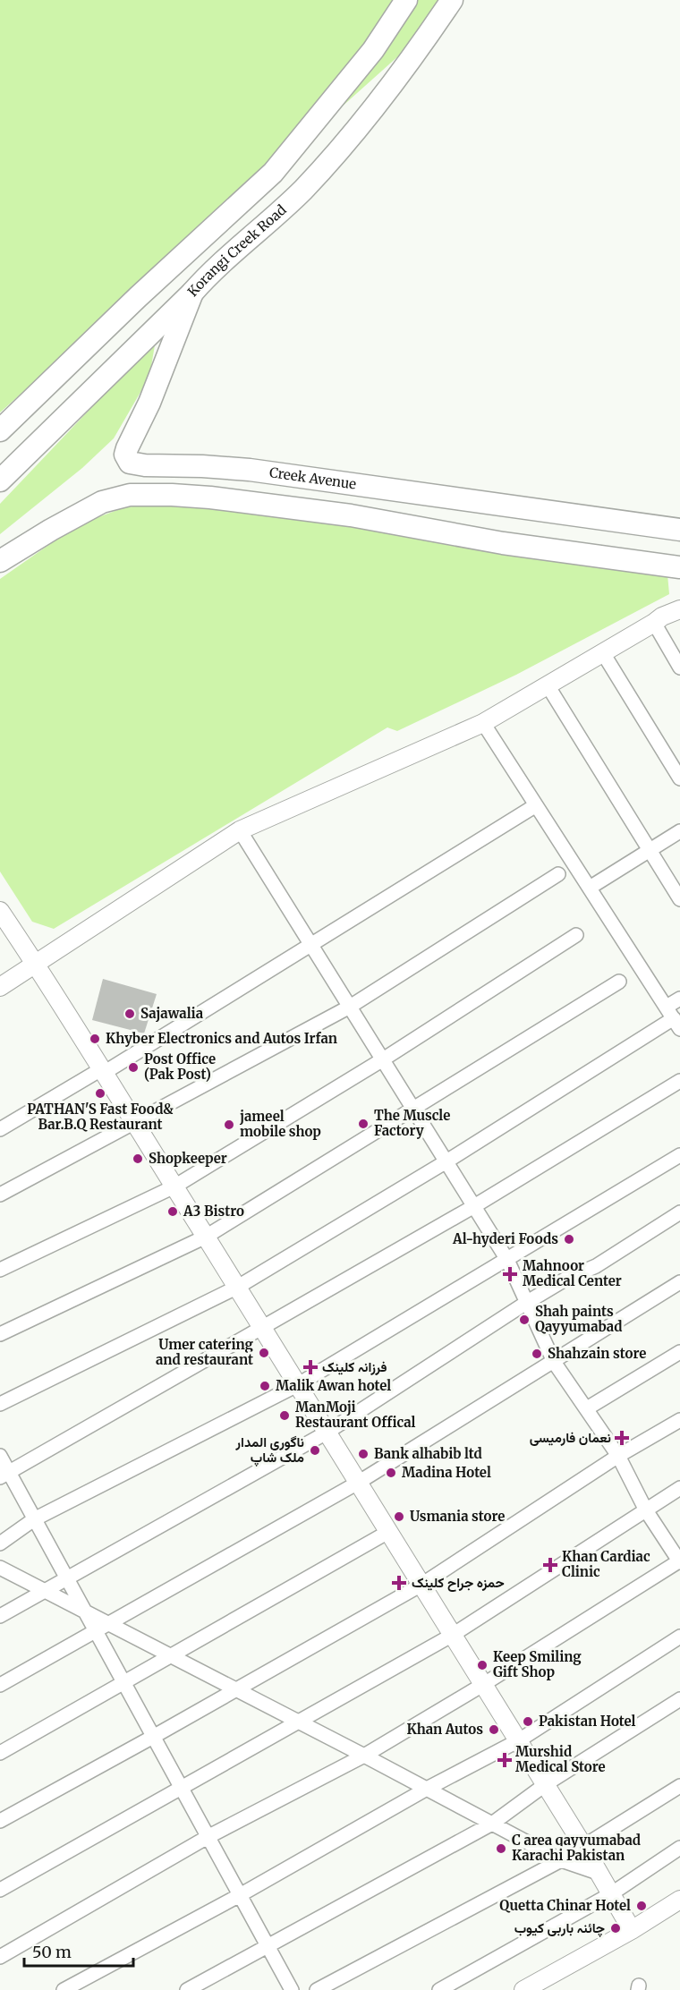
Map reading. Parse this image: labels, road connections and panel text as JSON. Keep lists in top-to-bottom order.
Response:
{
  "streets": {
    "main road": ["Korangi Creek Road", "Creek Avenue"]
  },
  "crossings": [
    ["Korangi Creek Road", "Creek Avenue"]
  ],
  "places": {
    "other": [
      "Sajawalia",
      "Khyber Electronics and Autos Irfan",
      "Post Office (Pak Post)",
      "PATHAN'S Fast Food& Bar.B.Q Restaurant",
      "The Muscle Factory",
      "jameel mobile shop",
      "Shopkeeper",
      "A3 Bistro",
      "Al-hyderi Foods",
      "Shah paints Qayyumabad",
      "Umer catering and restaurant",
      "Shahzain store",
      "Malik Awan hotel",
      "ManMoji Restaurant Offical",
      "ناگوری المدار ملک شاپ",
      "Bank alhabib ltd",
      "Madina Hotel",
      "Usmania store",
      "Keep Smiling Gift Shop",
      "Pakistan Hotel",
      "Khan Autos",
      "C area qayyumabad Karachi Pakistan",
      "Quetta Chinar Hotel",
      "چائنہ باربی کیوب"
    ],
    "health": [
      "Mahnoor Medical Center",
      "فرزانہ کلینک",
      "نعمان فارمیسی",
      "Khan Cardiac Clinic",
      "حمزہ جراح کلینک",
      "Murshid Medical Store"
    ]
  },
  "scale_bar": "50 m"
}
